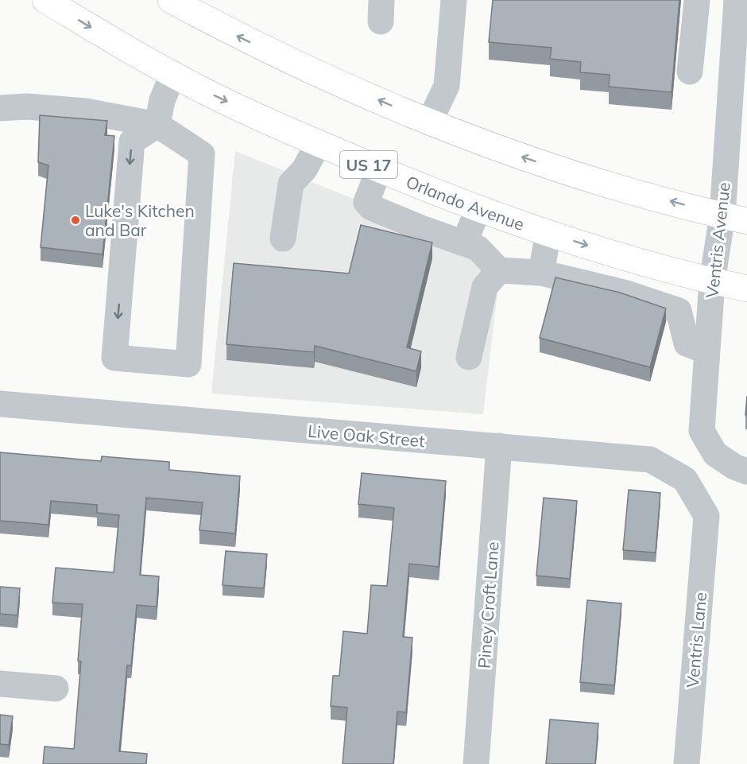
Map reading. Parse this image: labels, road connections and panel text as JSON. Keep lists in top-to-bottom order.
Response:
{
  "streets": {
    "main road": ["US 17", "Orlando Avenue"],
    "street": [
      "Ventris Avenue",
      "Live Oak Street",
      "Piney Croft Lane",
      "Ventris Lane"
    ]
  },
  "crossings": [
    ["Orlando Avenue", "Ventris Avenue"],
    ["Live Oak Street", "Piney Croft Lane"],
    ["Live Oak Street", "Ventris Lane"]
  ],
  "places": ["Luke's Kitchen and Bar"]
}
